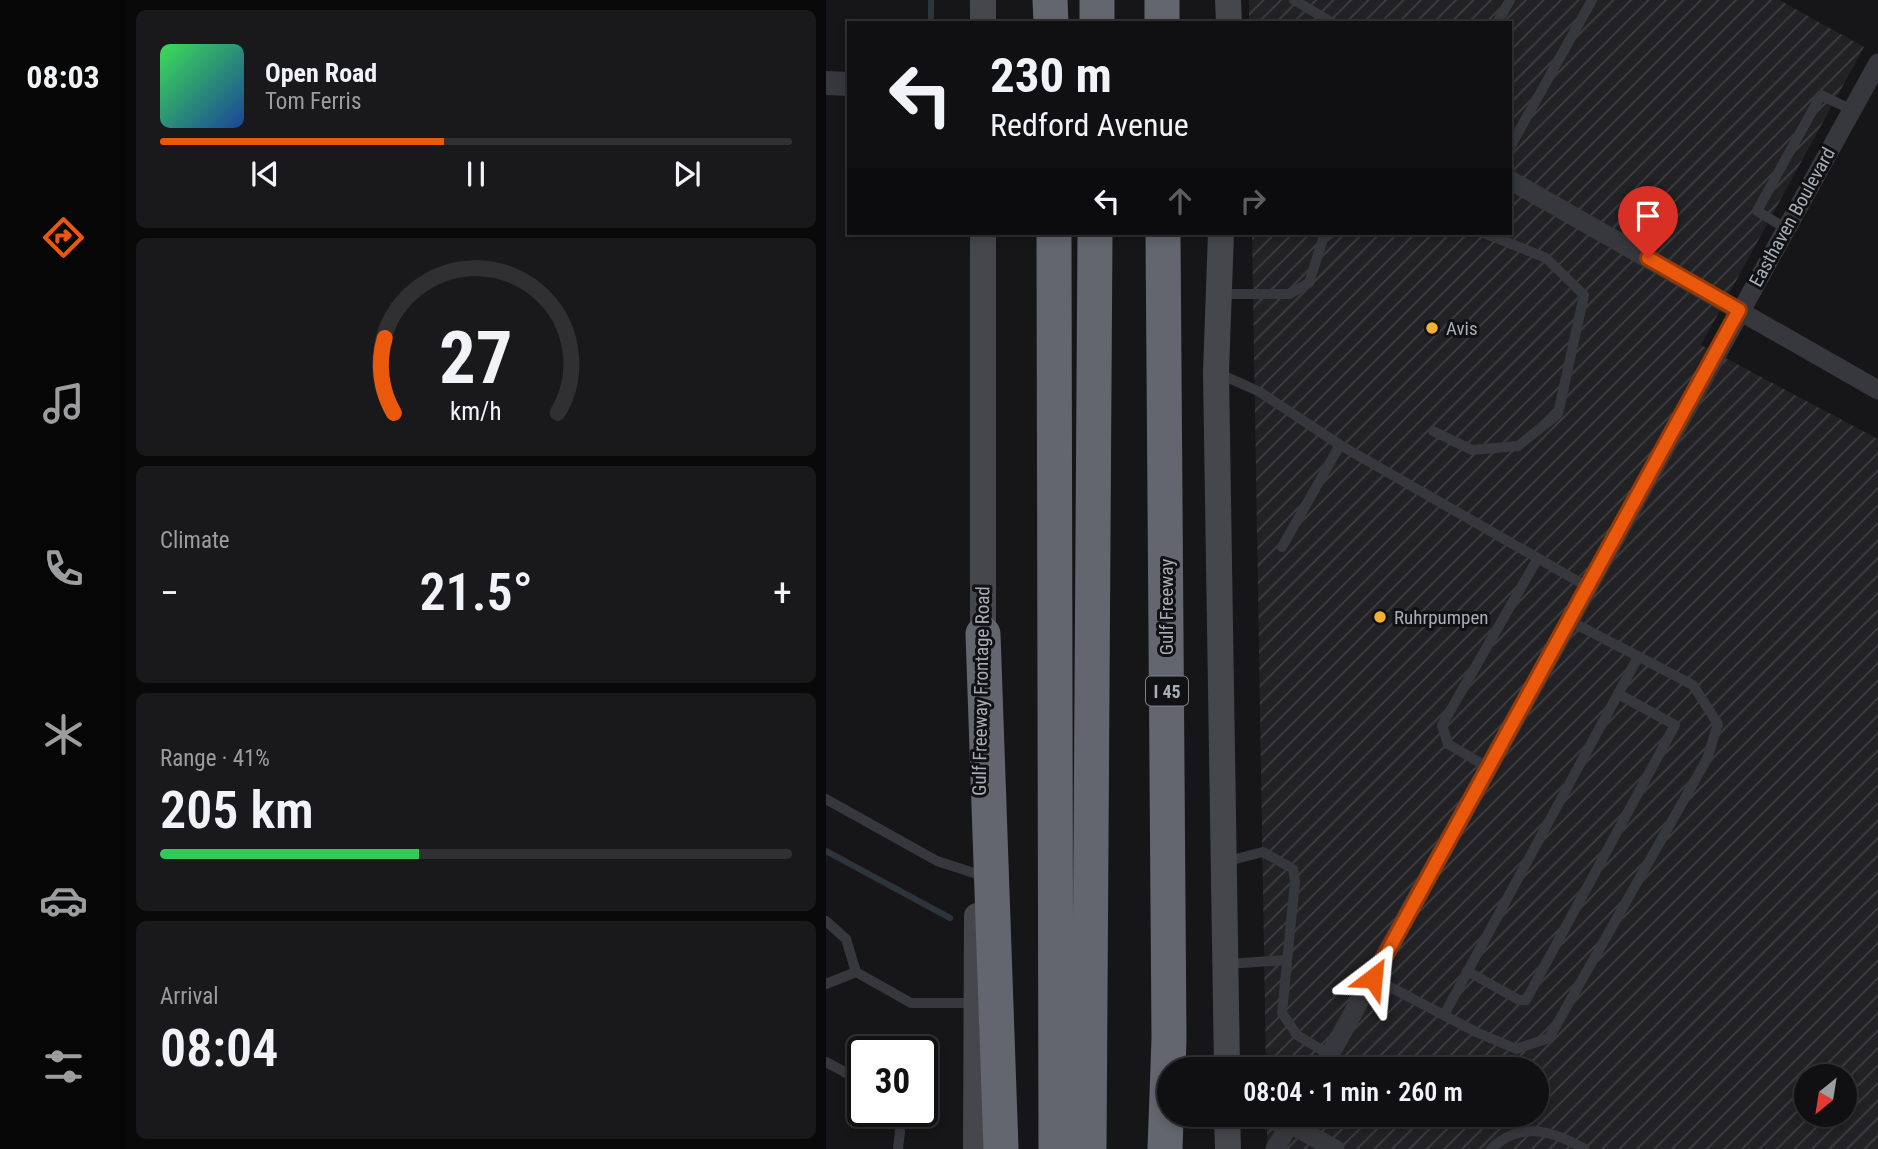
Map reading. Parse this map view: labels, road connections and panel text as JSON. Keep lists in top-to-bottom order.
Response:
{
  "streets": {
    "highway": ["Gulf Freeway", "I 45"],
    "main road": ["Gulf Freeway Frontage Road"],
    "street": ["Easthaven Boulevard"]
  },
  "places": ["Avis", "Ruhrpumpen"],
  "north": "bottom left",
  "page": {
    "tabs": "08:03",
    "turn": ["230 m", "Redford Avenue"],
    "song": ["Open Road", "Tom Ferris"],
    "tile": [
      "Climate",
      ["Range · 41%", "205 km"],
      ["Arrival", "08:04"]
    ],
    "heat": ["−", "21.5°", "+"],
    "limit": "30",
    "trip": "08:04 · 1 min · 260 m",
    "gauge": ["27", "km/h"]
  }
}
